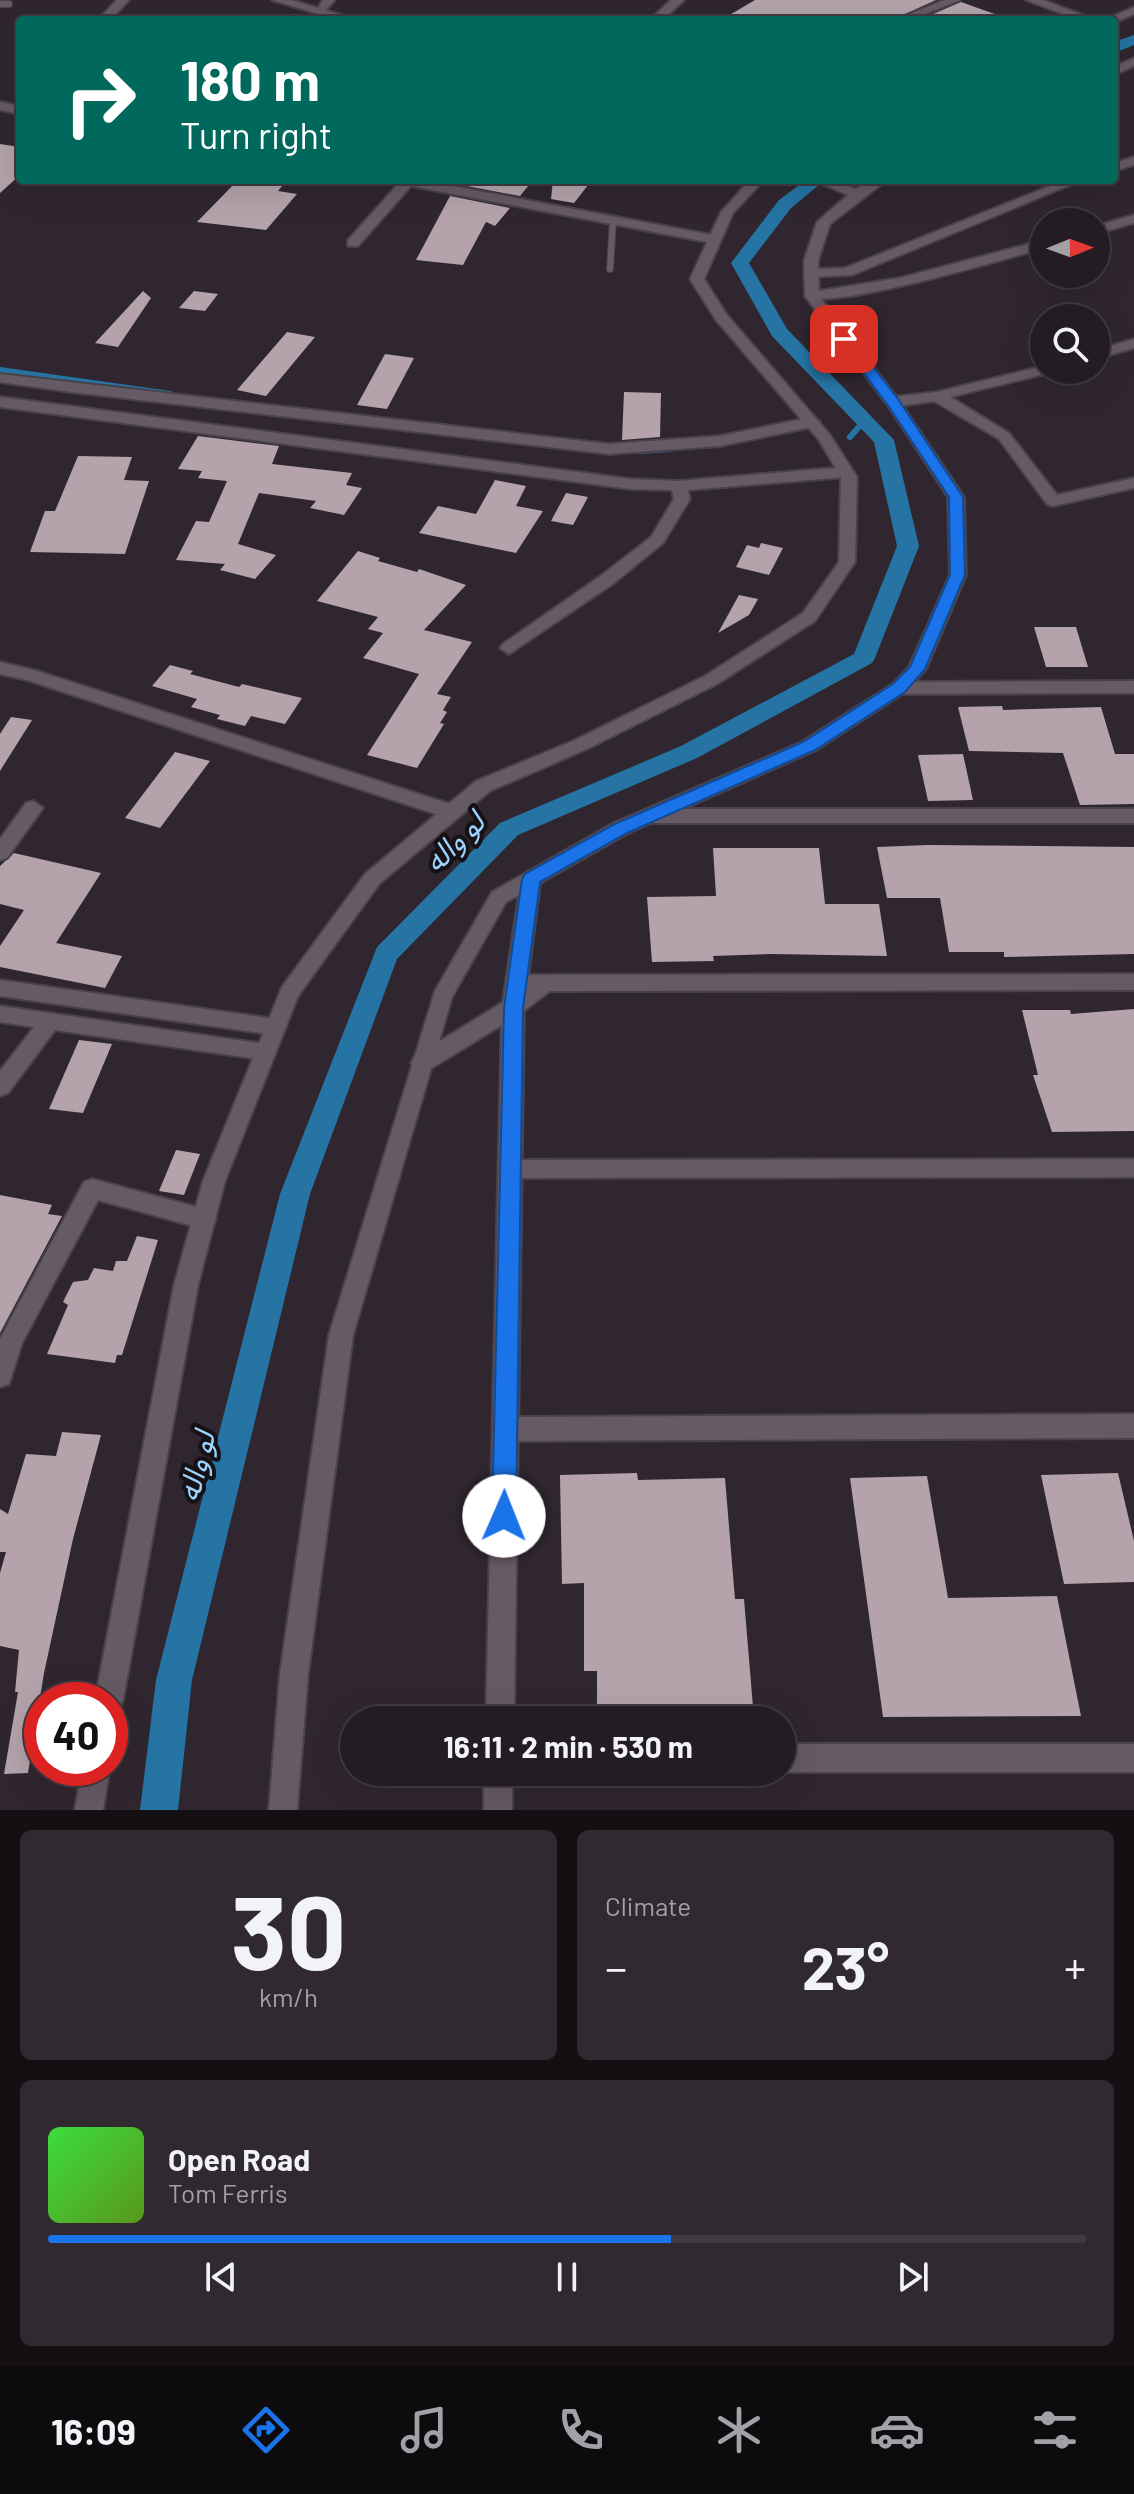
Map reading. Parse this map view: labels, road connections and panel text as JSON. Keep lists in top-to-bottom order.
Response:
{
  "water": ["لو واله"],
  "north": "right",
  "page": {
    "turn": ["180 m", "Turn right"],
    "limit": "40",
    "trip": "16:11 · 2 min · 530 m",
    "tile": [
      ["30", "km/h"],
      "Climate"
    ],
    "heat": ["−", "23°", "+"],
    "song": ["Open Road", "Tom Ferris"],
    "tabs": "16:09"
  }
}
